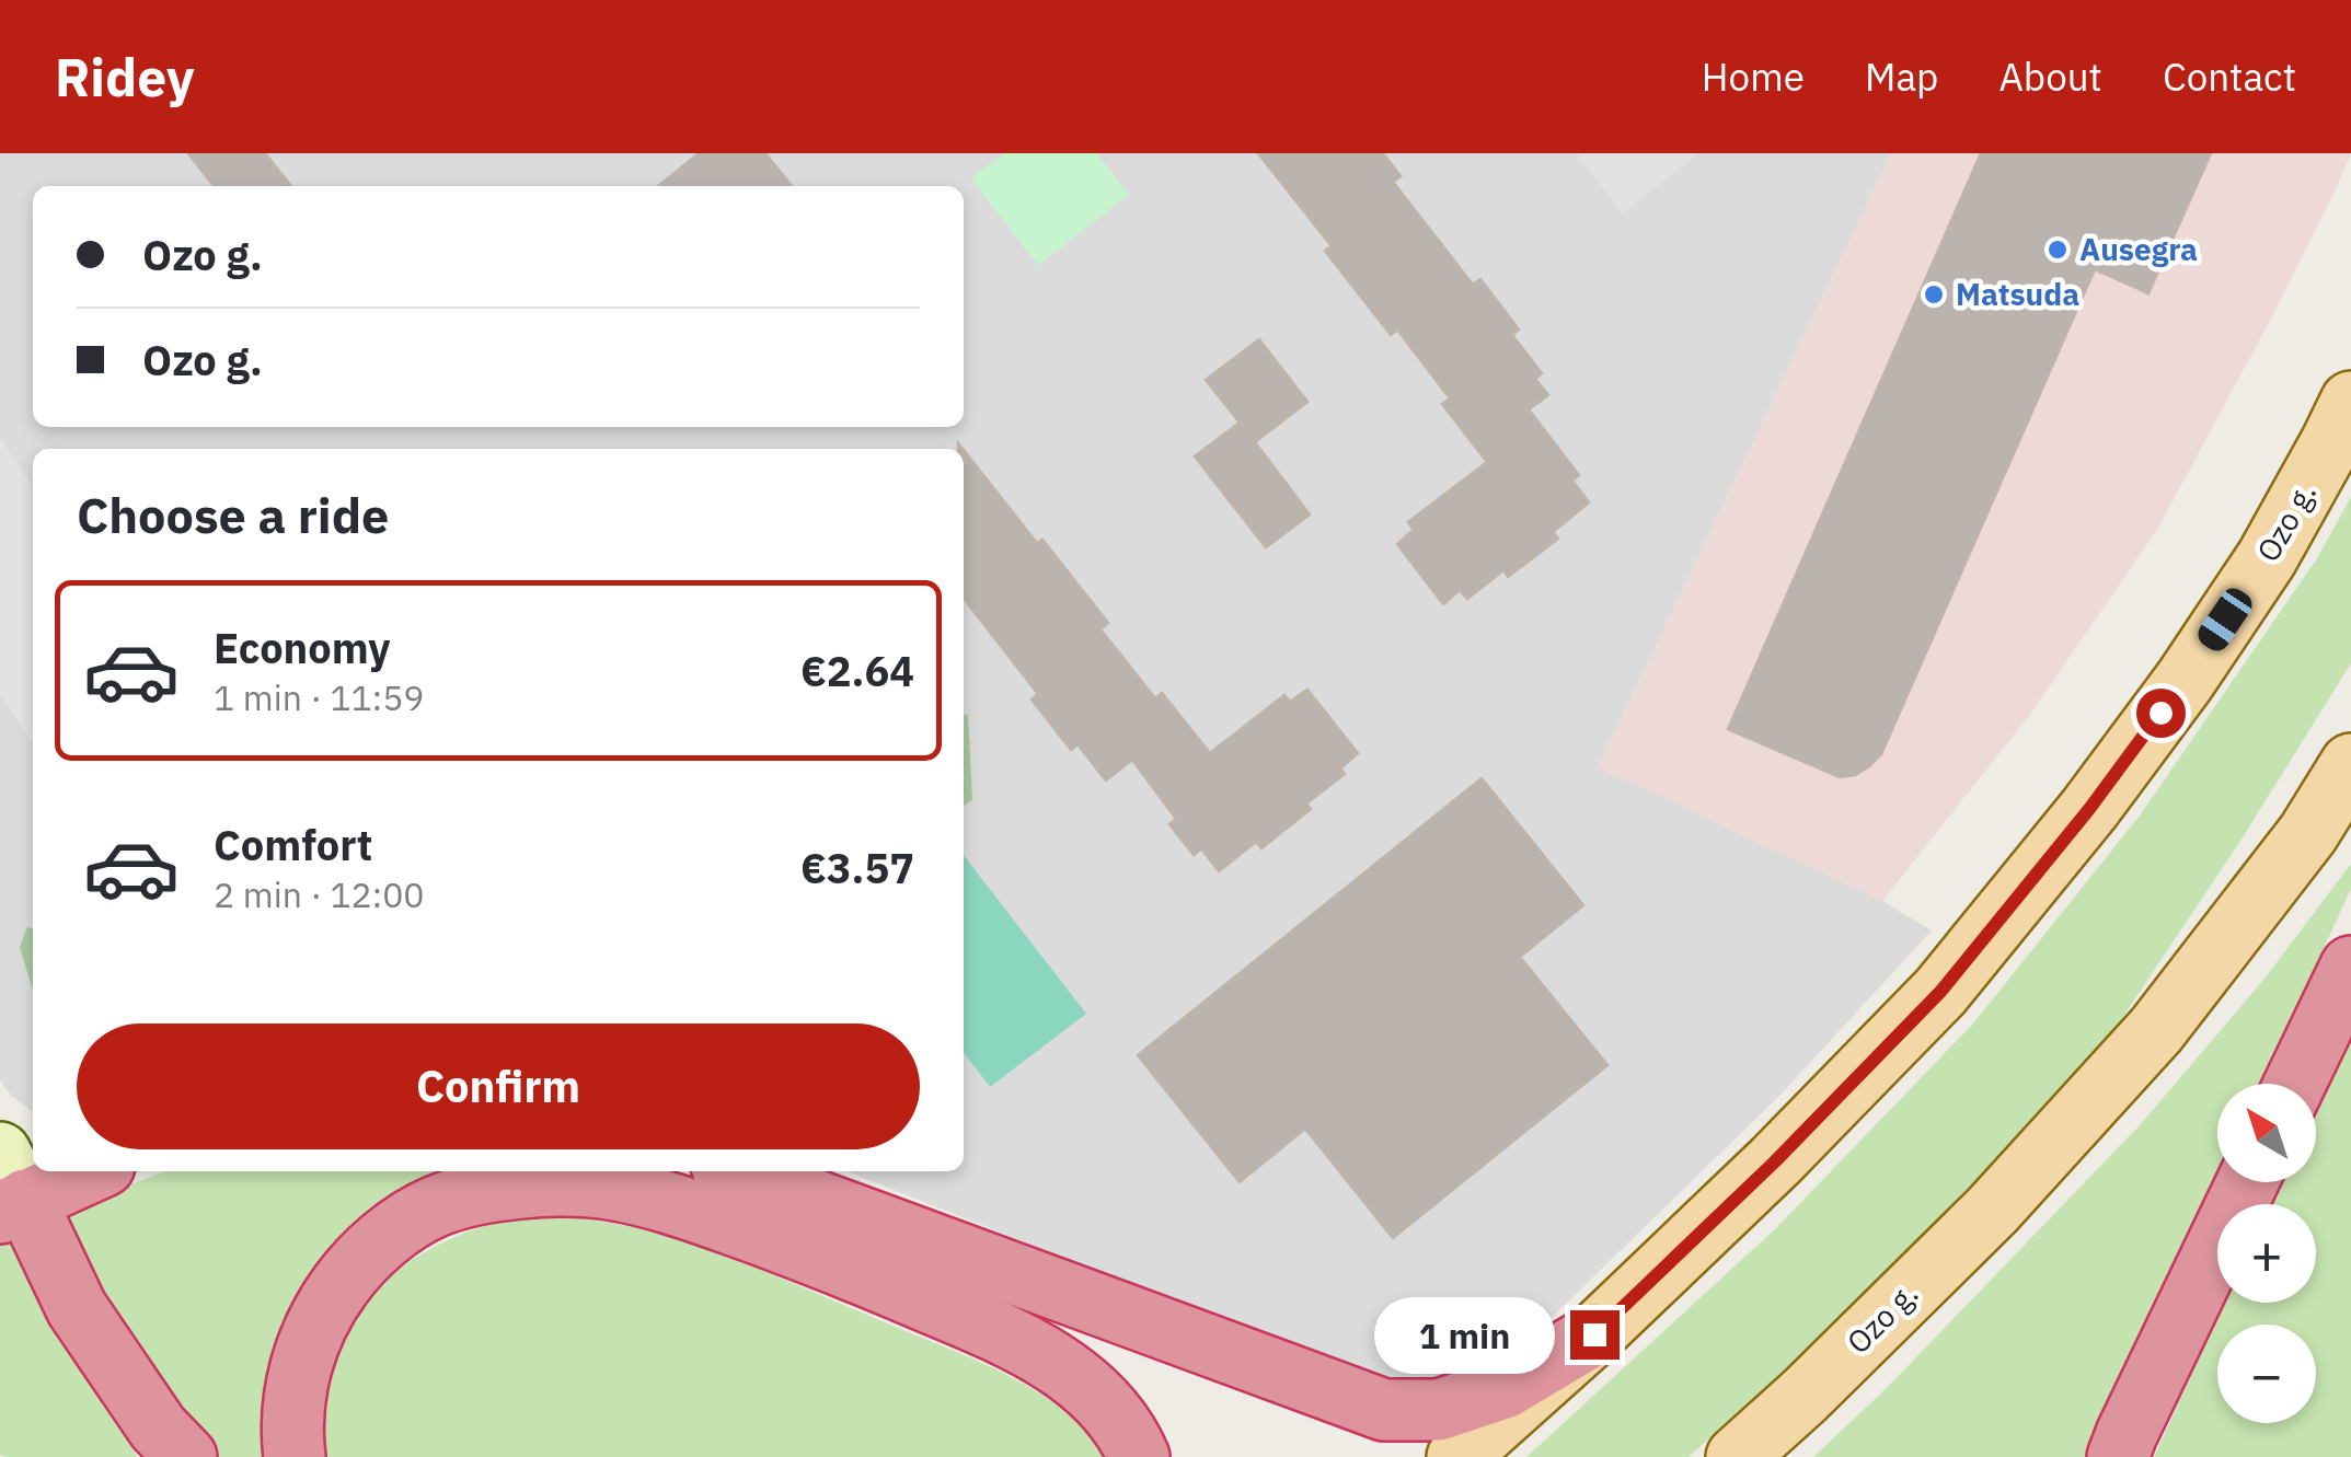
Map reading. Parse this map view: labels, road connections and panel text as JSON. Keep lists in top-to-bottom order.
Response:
{
  "streets": {
    "main road": ["Ozo g."]
  },
  "places": ["Ausegra", "Matsuda"],
  "north": "top left",
  "page": {
    "header": "Ridey",
    "nav": [
      "Home",
      "Map",
      "About",
      "Contact"
    ],
    "banner": ["Ozo g.", "Ozo g."],
    "heading": "Choose a ride",
    "list": [
      {
        "name": "Economy",
        "note": "1 min · 11:59",
        "value": "€2.64"
      },
      {
        "name": "Comfort",
        "note": "2 min · 12:00",
        "value": "€3.57"
      }
    ],
    "buttons": "Confirm",
    "map_buttons": ["+", "−"],
    "bubble": "1 min"
  }
}
